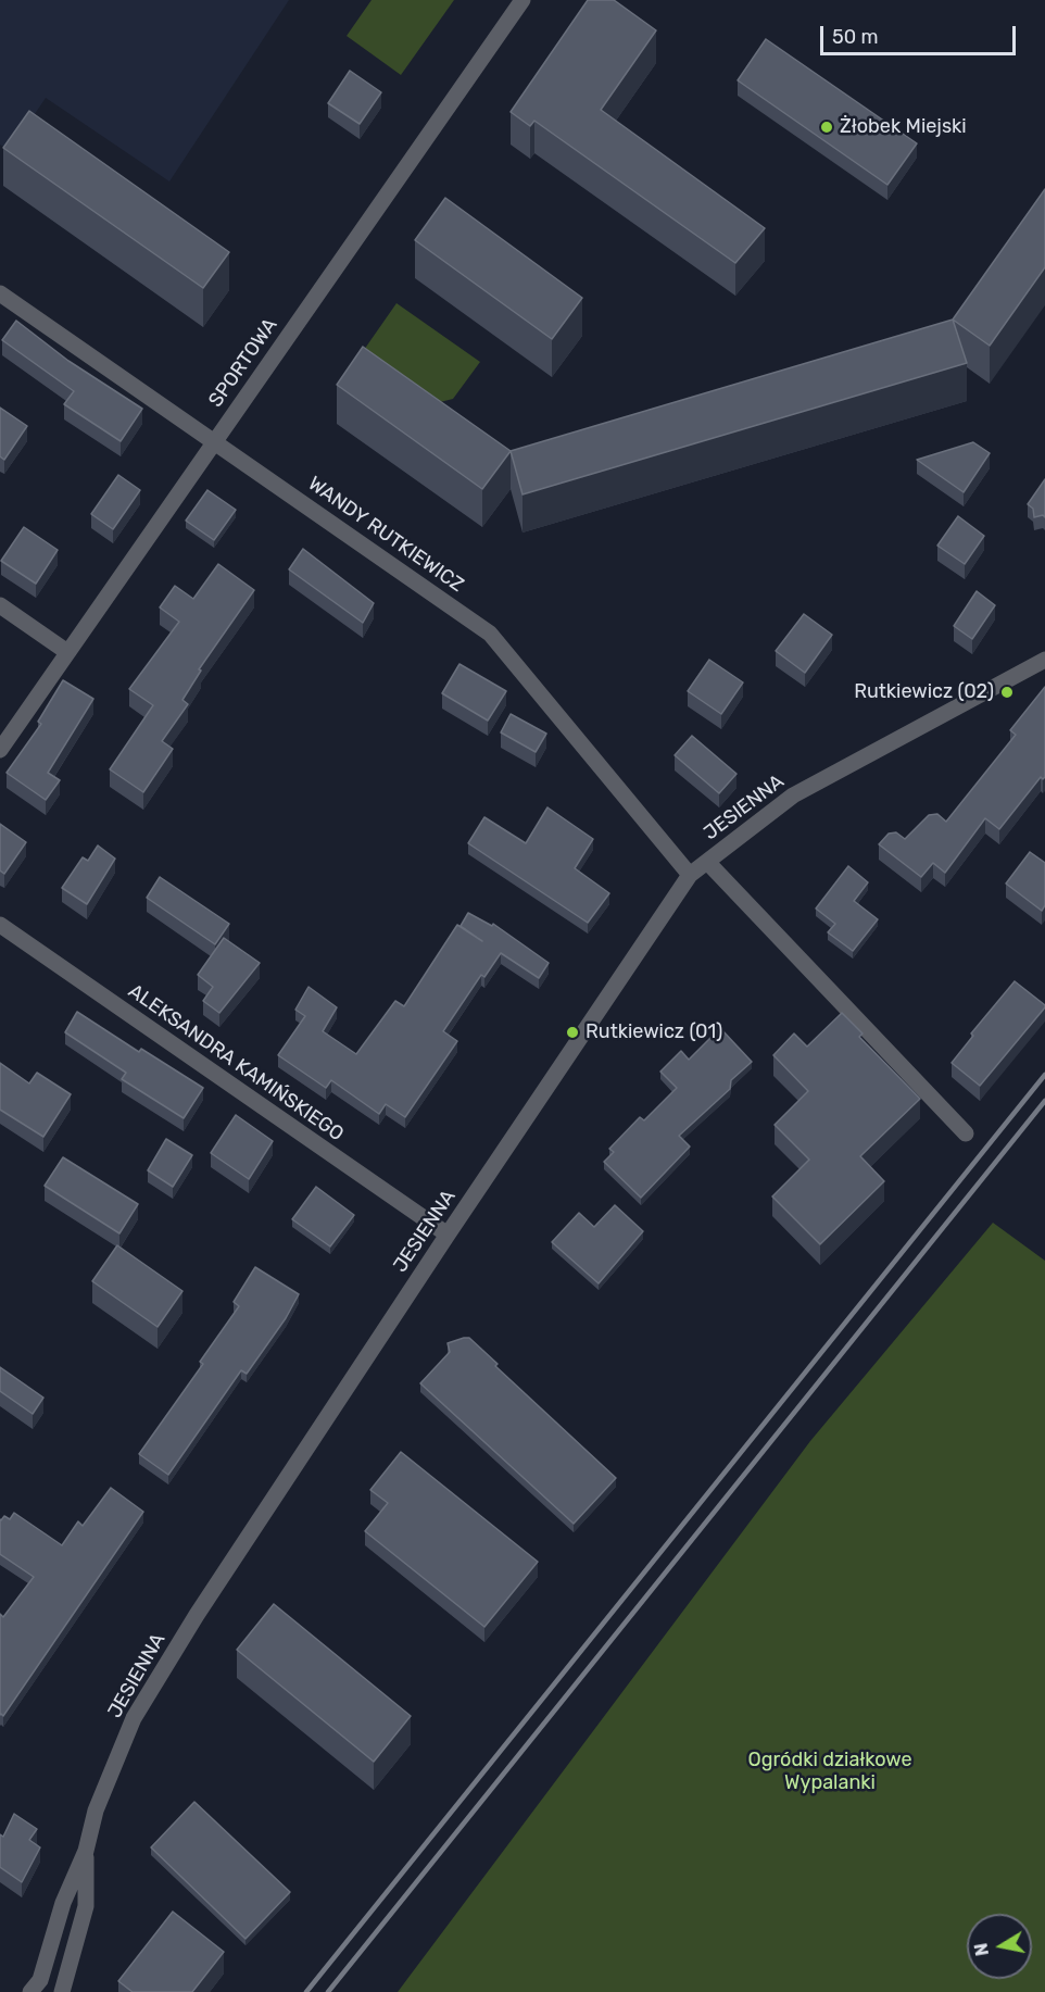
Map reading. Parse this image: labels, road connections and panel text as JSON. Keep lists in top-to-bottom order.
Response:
{
  "streets": {
    "street": [
      "SPORTOWA",
      "WANDY RUTKIEWICZ",
      "JESIENNA",
      "ALEKSANDRA KAMIŃSKIEGO"
    ]
  },
  "crossings": [
    ["SPORTOWA", "WANDY RUTKIEWICZ"],
    ["WANDY RUTKIEWICZ", "JESIENNA"],
    ["JESIENNA", "ALEKSANDRA KAMIŃSKIEGO"]
  ],
  "parks": ["Ogródki działkowe Wypalanki"],
  "places": ["Żłobek Miejski", "Rutkiewicz (02)", "Rutkiewicz (01)"],
  "scale_bar": "50 m",
  "north": "left"
}
